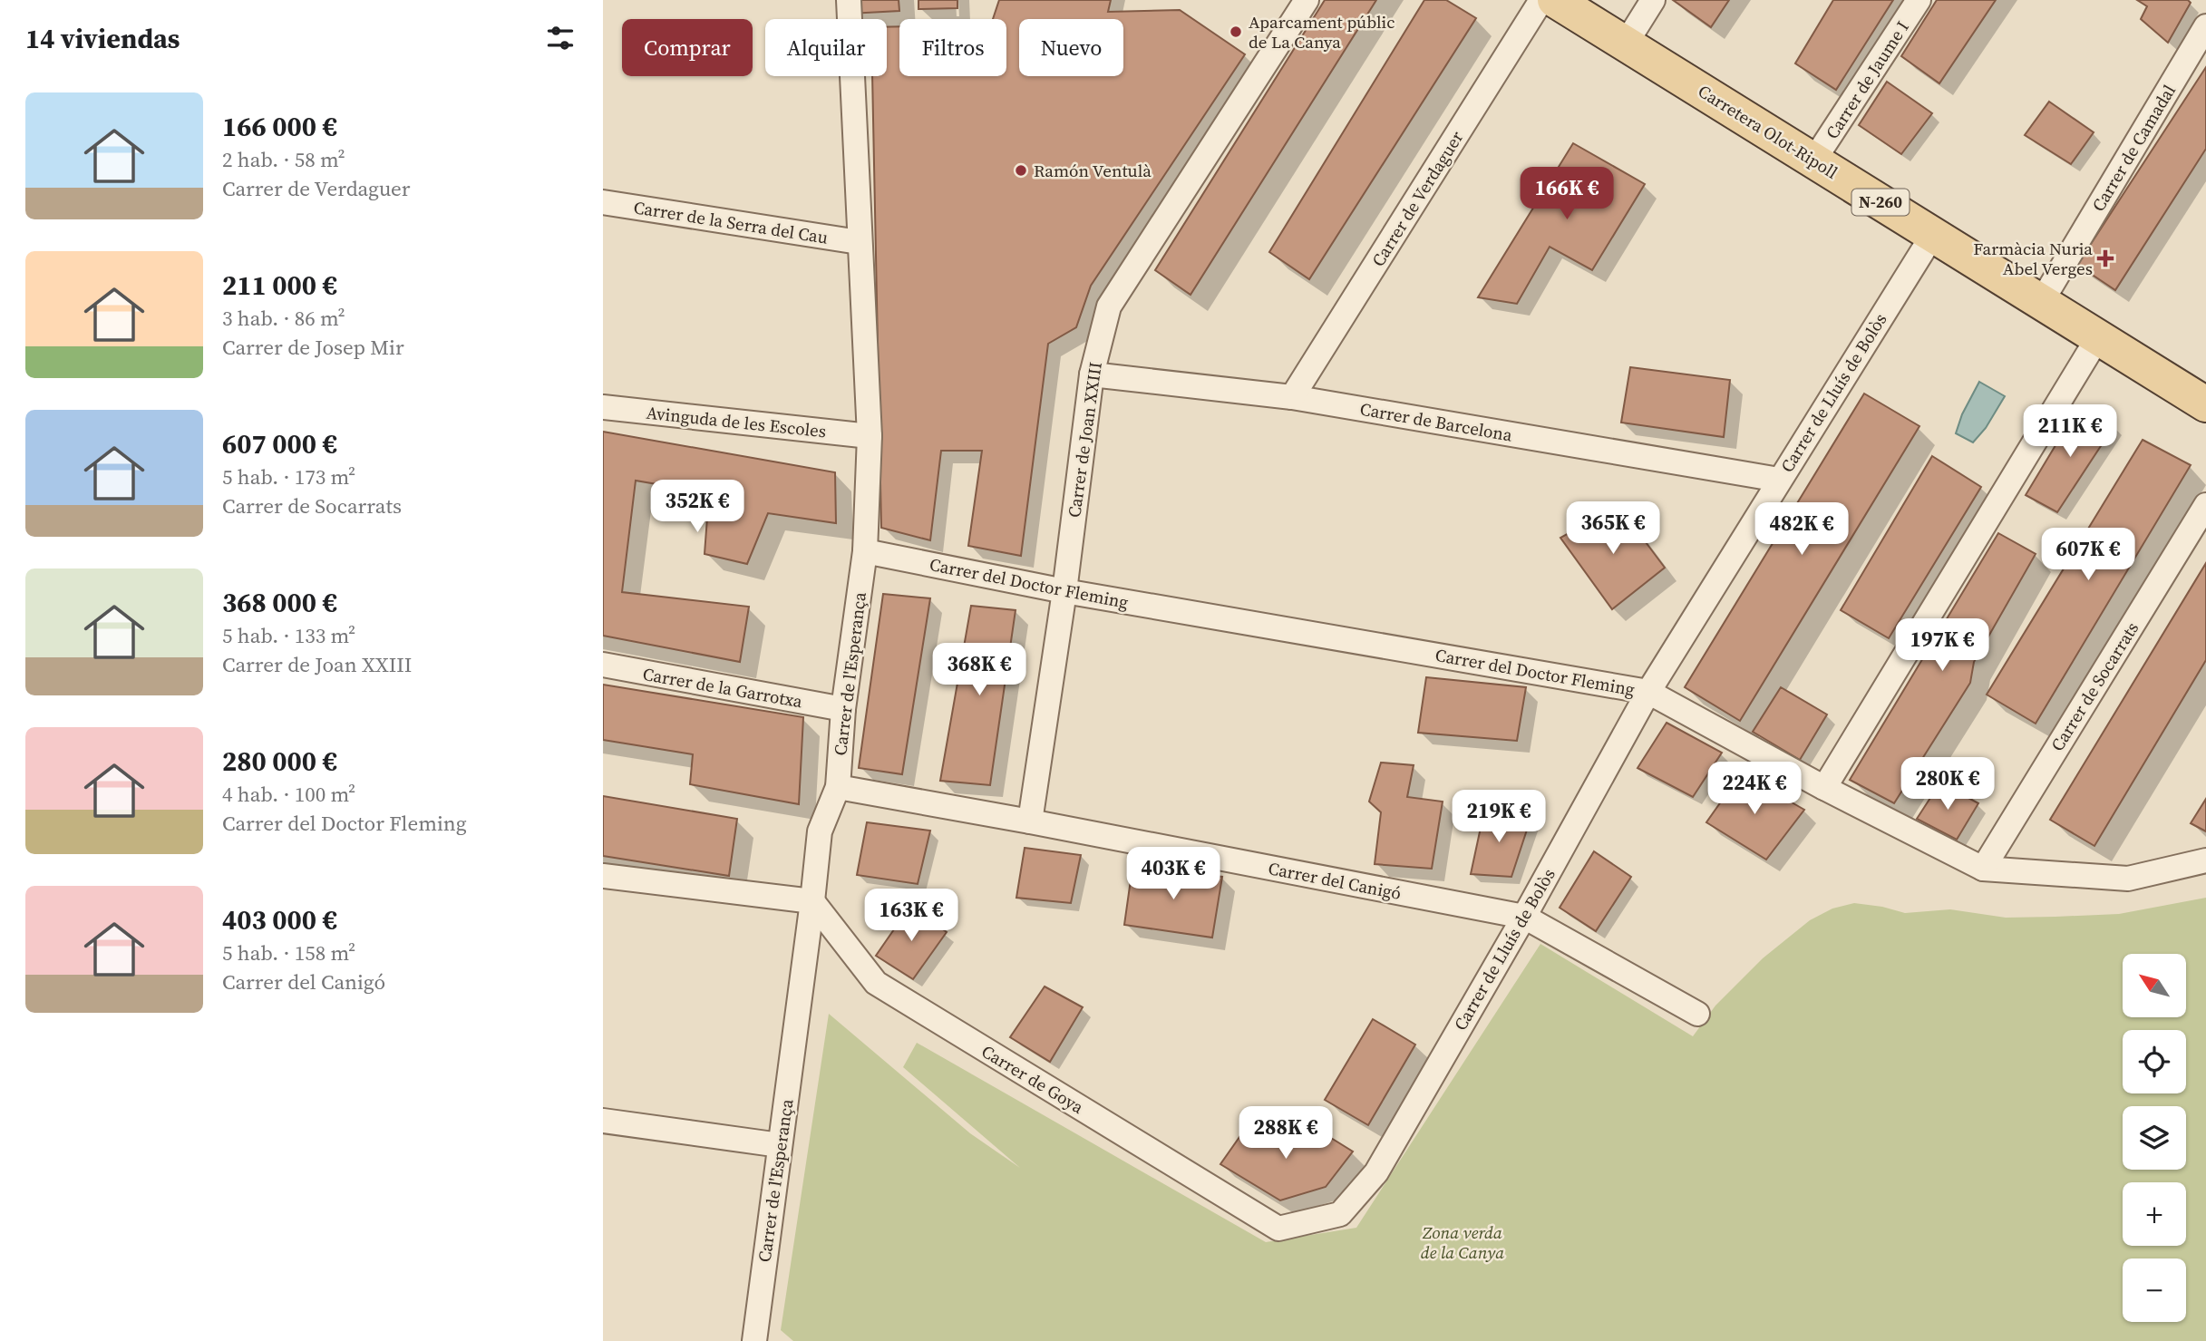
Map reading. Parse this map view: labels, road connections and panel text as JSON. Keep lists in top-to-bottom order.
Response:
{
  "streets": {
    "main road": ["Carretera Olot-Ripoll", "N-260"],
    "street": [
      "Carrer de Jaume I",
      "Carrer de Camadal",
      "Carrer de Verdaguer",
      "Carrer de la Serra del Cau",
      "Carrer de Lluís de Bolòs",
      "Avinguda de les Escoles",
      "Carrer de Barcelona",
      "Carrer de Joan XXIII",
      "Carrer del Doctor Fleming",
      "Carrer de l'Esperança",
      "Carrer de Socarrats",
      "Carrer de la Garrotxa",
      "Carrer del Canigó",
      "Carrer de Goya"
    ]
  },
  "crossings": [
    ["Carrer de Jaume I", "Carretera Olot-Ripoll"],
    ["Carretera Olot-Ripoll", "Carrer de Camadal"],
    ["Carretera Olot-Ripoll", "Carrer de Lluís de Bolòs"],
    ["Carrer de Verdaguer", "Carrer de Barcelona"],
    ["Carrer de la Serra del Cau", "Carrer de l'Esperança"],
    ["Carrer de Lluís de Bolòs", "Carrer de Barcelona"],
    ["Carrer de Lluís de Bolòs", "Carrer del Doctor Fleming"],
    ["Carrer de Lluís de Bolòs", "Carrer del Canigó"],
    ["Carrer de Lluís de Bolòs", "Carrer de Goya"],
    ["Avinguda de les Escoles", "Carrer de l'Esperança"],
    ["Carrer de Barcelona", "Carrer de Joan XXIII"],
    ["Carrer de Joan XXIII", "Carrer del Doctor Fleming"],
    ["Carrer de Joan XXIII", "Carrer del Canigó"],
    ["Carrer del Doctor Fleming", "Carrer de l'Esperança"],
    ["Carrer del Doctor Fleming", "Carrer de Socarrats"],
    ["Carrer de l'Esperança", "Carrer de la Garrotxa"],
    ["Carrer de l'Esperança", "Carrer del Canigó"],
    ["Carrer de l'Esperança", "Carrer de Goya"]
  ],
  "parks": ["Zona verda de la Canya"],
  "places": {
    "other": ["Aparcament públic de La Canya", "Ramón Ventulà"],
    "health": ["Farmàcia Nuria Abel Verges"]
  },
  "north": "top left",
  "page": {
    "heading": "14 viviendas",
    "chip": [
      "Comprar",
      "Alquilar",
      "Filtros",
      "Nuevo"
    ],
    "list": [
      {
        "name": "166 000 €",
        "note": "2 hab. · 58 m² · Carrer de Verdaguer"
      },
      {
        "name": "211 000 €",
        "note": "3 hab. · 86 m² · Carrer de Josep Mir"
      },
      {
        "name": "607 000 €",
        "note": "5 hab. · 173 m² · Carrer de Socarrats"
      },
      {
        "name": "368 000 €",
        "note": "5 hab. · 133 m² · Carrer de Joan XXIII"
      },
      {
        "name": "280 000 €",
        "note": "4 hab. · 100 m² · Carrer del Doctor Fleming"
      },
      {
        "name": "403 000 €",
        "note": "5 hab. · 158 m² · Carrer del Canigó"
      }
    ],
    "price": [
      "166K €",
      "211K €",
      "352K €",
      "365K €",
      "482K €",
      "607K €",
      "197K €",
      "368K €",
      "280K €",
      "224K €",
      "219K €",
      "403K €",
      "163K €",
      "288K €"
    ],
    "map_buttons": ["+", "−"]
  }
}
